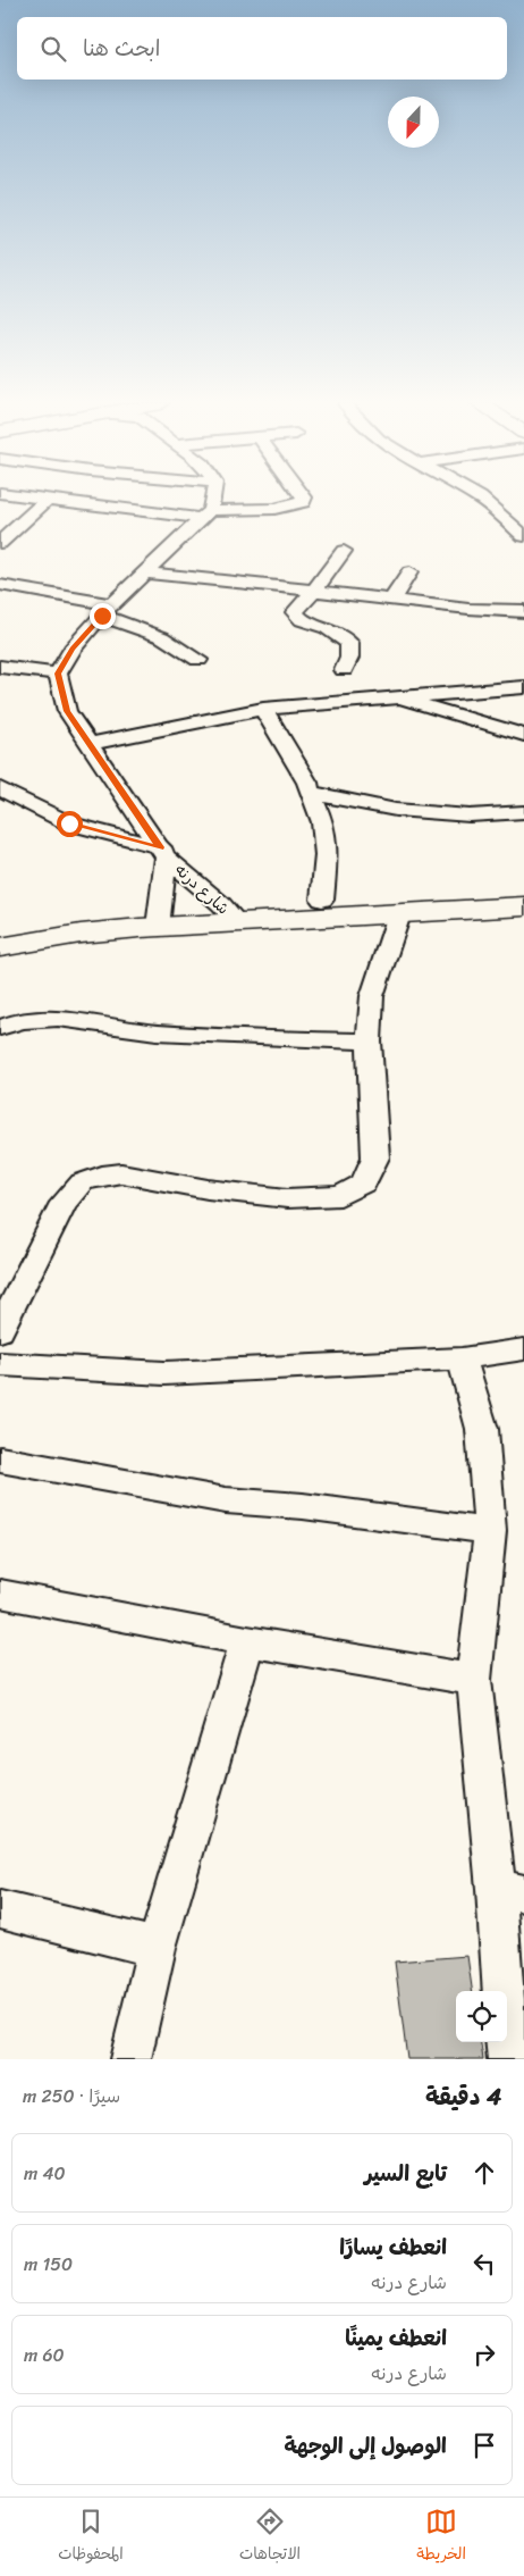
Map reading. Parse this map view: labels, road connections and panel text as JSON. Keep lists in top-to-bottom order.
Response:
{
  "streets": {
    "street": ["شارع درنه"]
  },
  "north": "bottom",
  "page": {
    "search": "ابحث هنا",
    "heading": ["4 دقيقة", "سيرًا · 250 m"],
    "list": [
      ["تابع السير", "40 m"],
      ["انعطف يسارًا", "شارع درنه", "150 m"],
      ["انعطف يمينًا", "شارع درنه", "60 m"],
      "الوصول إلى الوجهة"
    ],
    "nav": ["الخريطة", "الاتجاهات", "المحفوظات"]
  }
}
